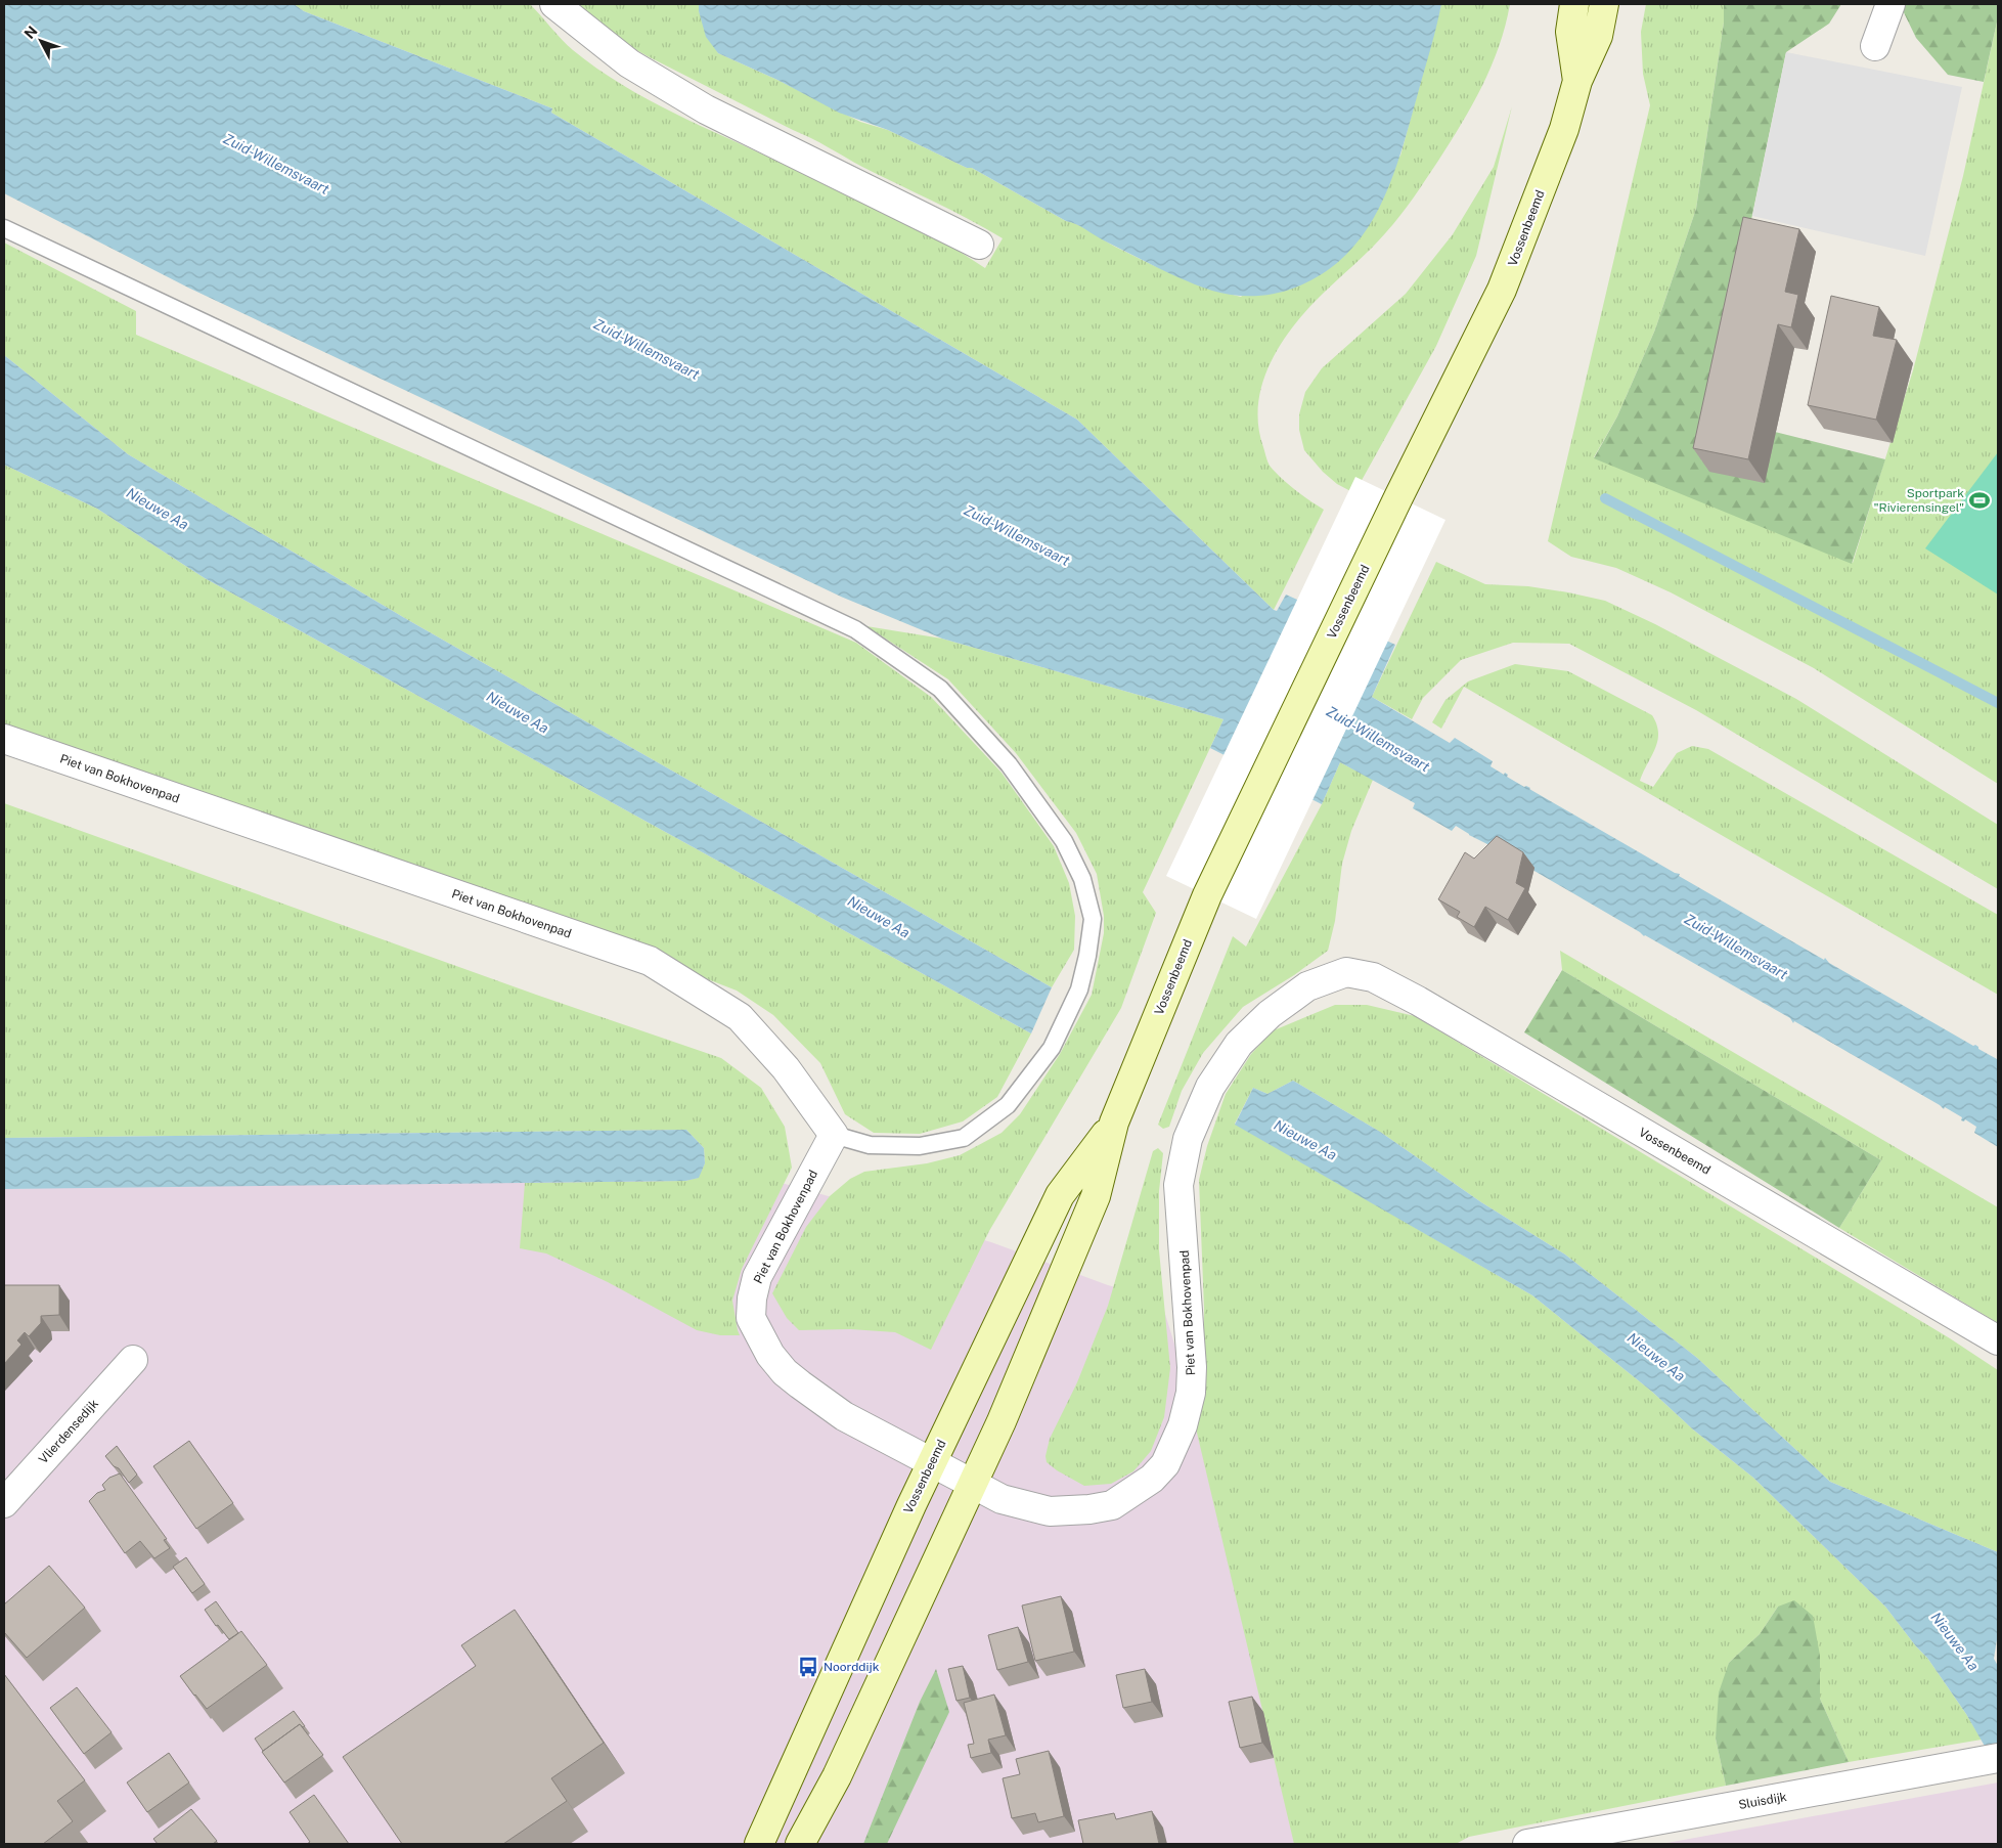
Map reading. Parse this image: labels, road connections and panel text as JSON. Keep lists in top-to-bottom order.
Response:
{
  "streets": {
    "main road": ["Vossenbeemd"],
    "street": ["Piet van Bokhovenpad", "Vlierdensedijk", "Sluisdijk"]
  },
  "crossings": [
    ["Vossenbeemd", "Piet van Bokhovenpad"]
  ],
  "water": ["Zuid-Willemsvaart", "Nieuwe Aa"],
  "places": {
    "sports": ["Sportpark \"Rivierensingel\""],
    "bus stop": ["Noorddijk"]
  },
  "north": "top left"
}
